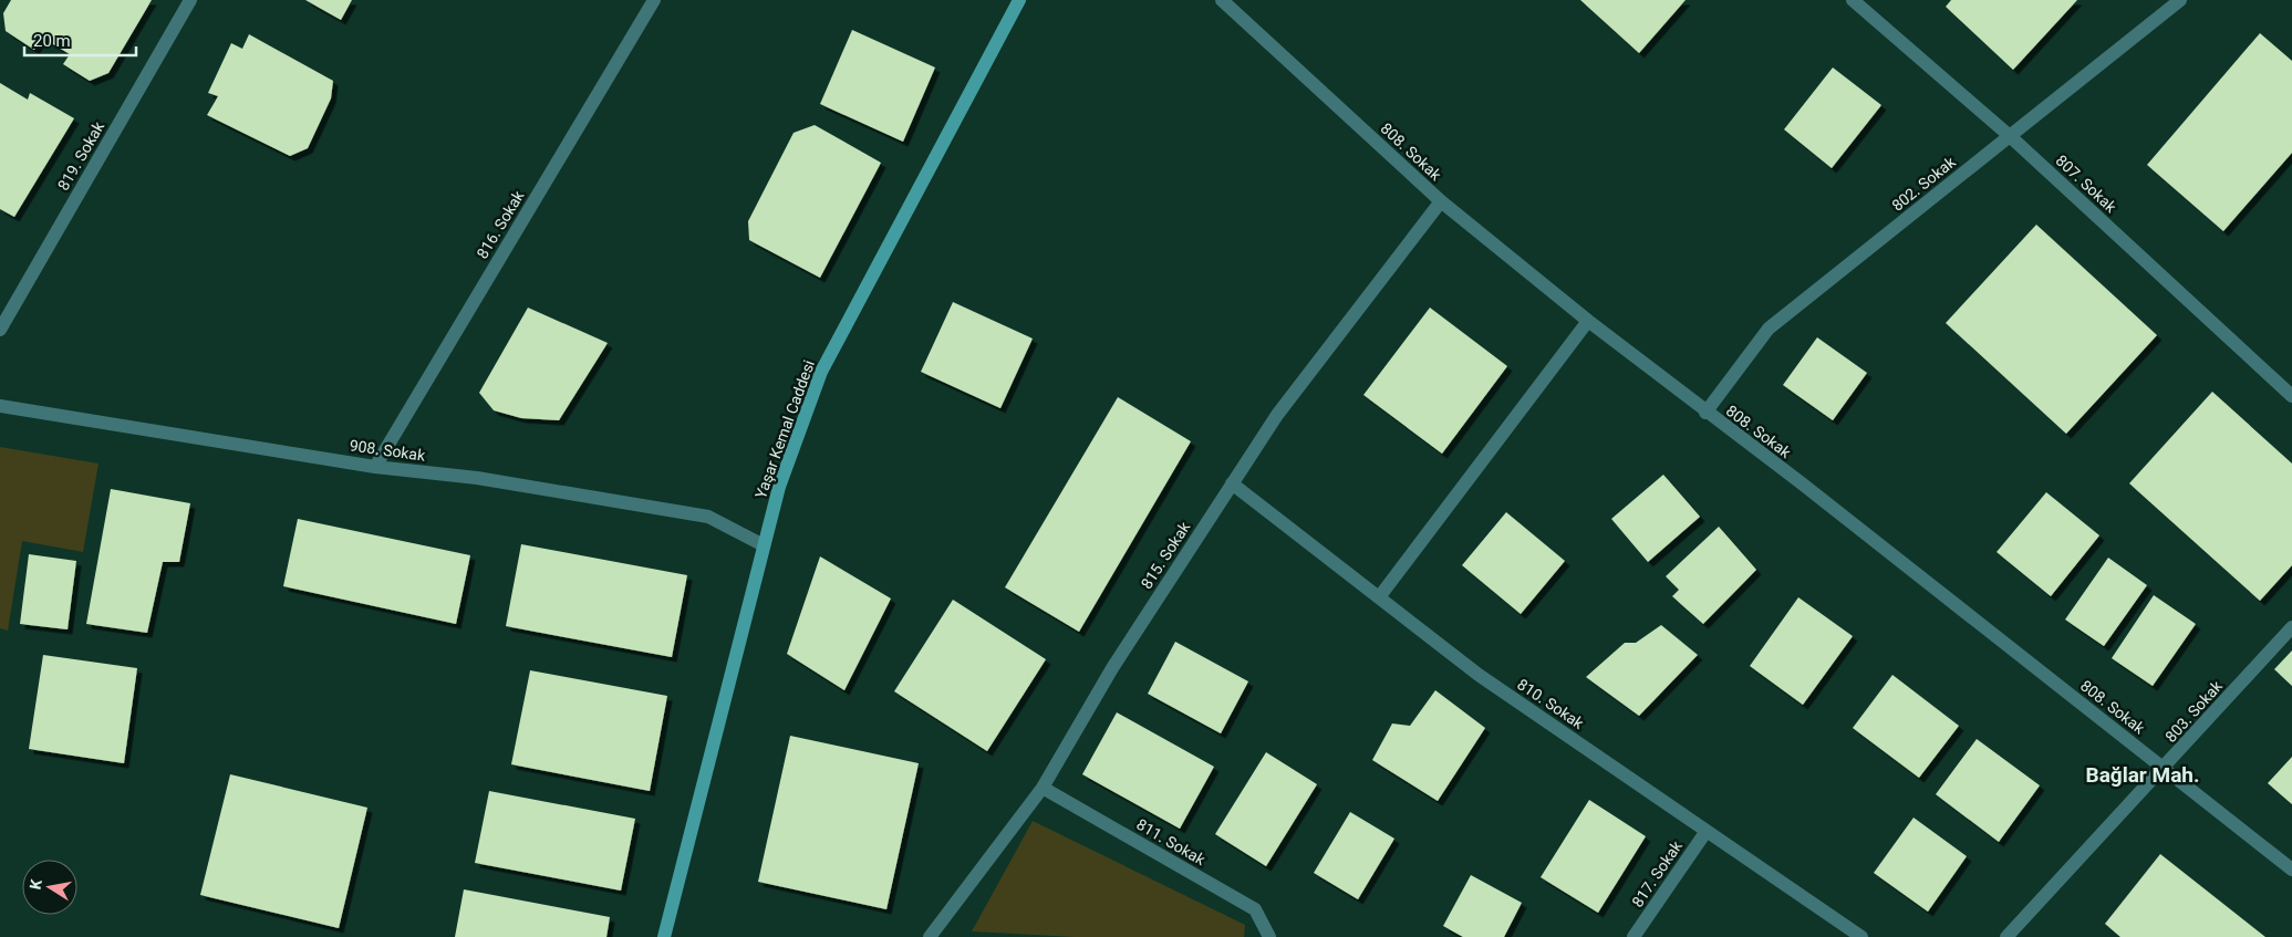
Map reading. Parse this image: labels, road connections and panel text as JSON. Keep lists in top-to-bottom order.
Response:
{
  "streets": {
    "street": [
      "808. Sokak",
      "819. Sokak",
      "802. Sokak",
      "807. Sokak",
      "816. Sokak",
      "Yaşar Kemal Caddesi",
      "908. Sokak",
      "815. Sokak",
      "810. Sokak",
      "803. Sokak",
      "811. Sokak",
      "817. Sokak"
    ]
  },
  "crossings": [
    ["808. Sokak", "802. Sokak"],
    ["808. Sokak", "815. Sokak"],
    ["808. Sokak", "803. Sokak"],
    ["802. Sokak", "807. Sokak"],
    ["816. Sokak", "908. Sokak"],
    ["Yaşar Kemal Caddesi", "908. Sokak"],
    ["815. Sokak", "810. Sokak"],
    ["815. Sokak", "811. Sokak"],
    ["810. Sokak", "817. Sokak"]
  ],
  "districts": ["Bağlar Mah."],
  "scale_bar": "20 m",
  "north": "left"
}
